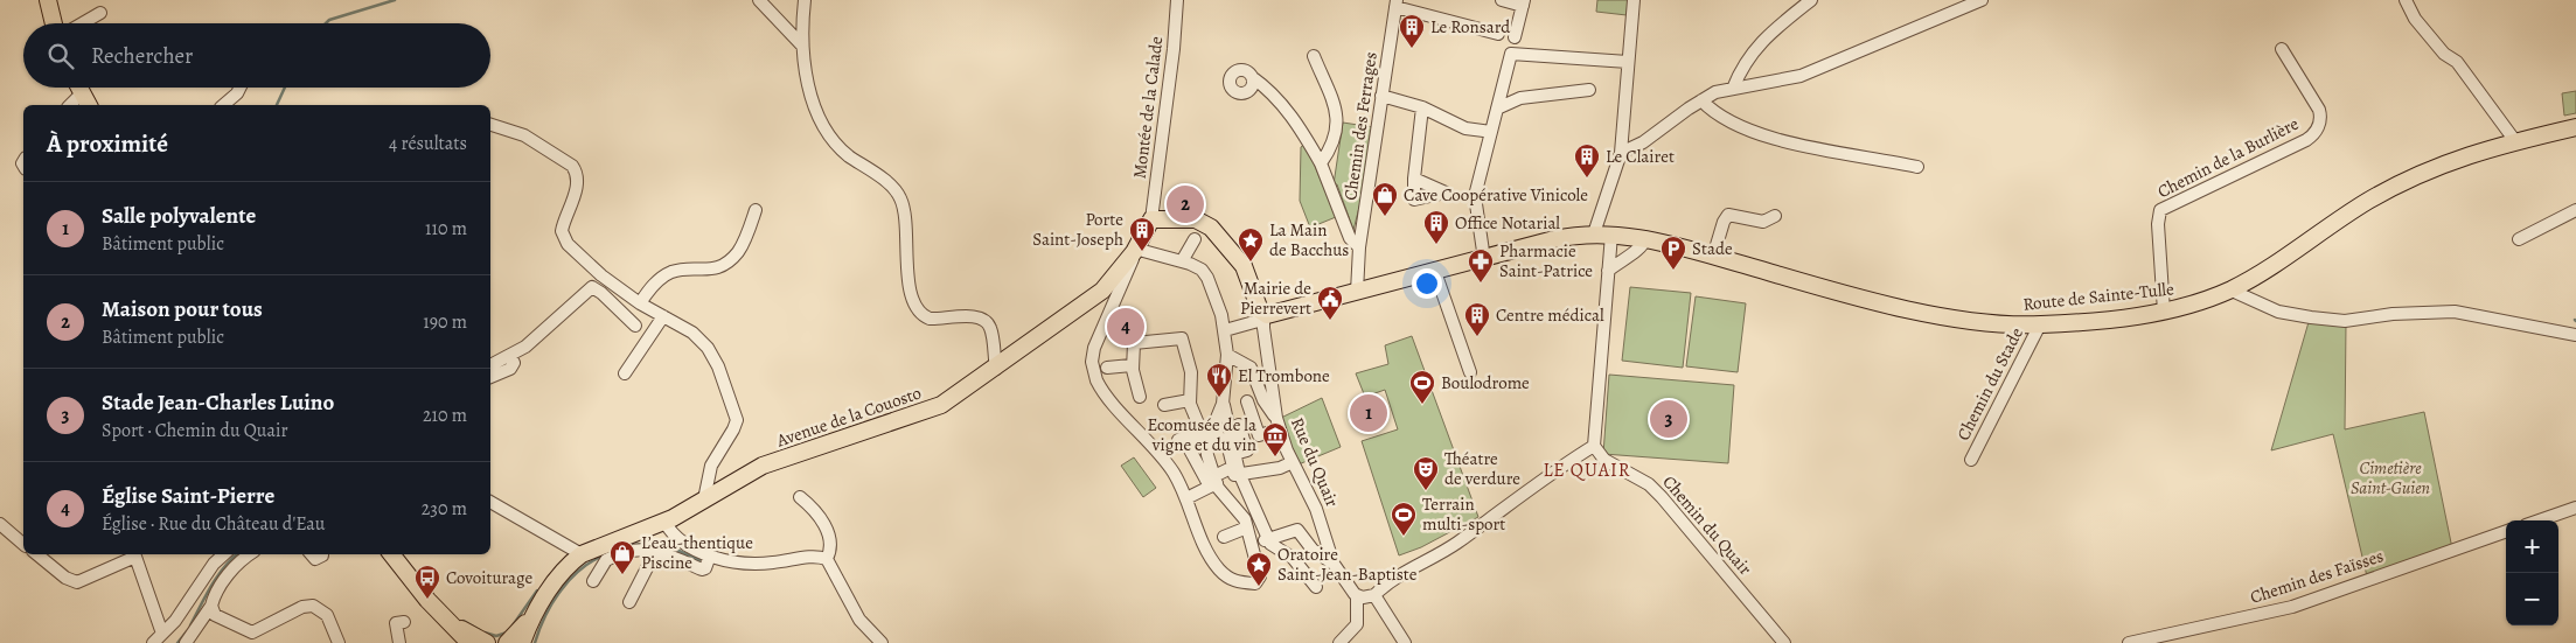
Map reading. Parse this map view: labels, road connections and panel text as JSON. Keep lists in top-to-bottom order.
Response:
{
  "streets": {
    "main road": ["Route de Sainte-Tulle", "Avenue de la Couosto"],
    "street": [
      "Montée de la Calade",
      "Chemin des Ferrages",
      "Chemin de la Burlière",
      "Chemin du Stade",
      "Rue du Quair",
      "Chemin du Quair",
      "Chemin des Faïsses"
    ]
  },
  "crossings": [
    ["Montée de la Calade", "Avenue de la Couosto"],
    ["Chemin des Ferrages", "Route de Sainte-Tulle"],
    ["Chemin de la Burlière", "Route de Sainte-Tulle"],
    ["Route de Sainte-Tulle", "Chemin du Stade"],
    ["Route de Sainte-Tulle", "Rue du Quair"]
  ],
  "districts": ["LE QUAIR"],
  "parks": ["Cimetière Saint-Guien"],
  "places": {
    "building": [
      "Le Ronsard",
      "Le Clairet",
      "Office Notarial",
      "Porte Saint-Joseph",
      "Centre médical"
    ],
    "shop": ["Cave Coopérative Vinicole", "L’eau-thentique Piscine"],
    "place": ["La Main de Bacchus", "Oratoire Saint-Jean-Baptiste"],
    "parking": ["Stade"],
    "pharmacy": ["Pharmacie Saint-Patrice"],
    "public building": ["Mairie de Pierrevert"],
    "restaurant": ["El Trombone"],
    "sports": ["Boulodrome", "Terrain multi-sport"],
    "museum": ["Ecomusée de la vigne et du vin"],
    "theatre": ["Théatre de verdure"],
    "bus stop": ["Covoiturage"]
  },
  "page": {
    "search": "Rechercher",
    "heading": ["À proximité", "4 résultats"],
    "list": [
      {
        "mark": "1",
        "name": "Salle polyvalente",
        "note": "Bâtiment public",
        "value": "110 m"
      },
      {
        "mark": "2",
        "name": "Maison pour tous",
        "note": "Bâtiment public",
        "value": "190 m"
      },
      {
        "mark": "3",
        "name": "Stade Jean-Charles Luino",
        "note": "Sport · Chemin du Quair",
        "value": "210 m"
      },
      {
        "mark": "4",
        "name": "Église Saint-Pierre",
        "note": "Église · Rue du Château d'Eau",
        "value": "230 m"
      }
    ],
    "pins": [
      "2",
      "4",
      "1",
      "3"
    ],
    "map_buttons": ["+", "−"]
  }
}
